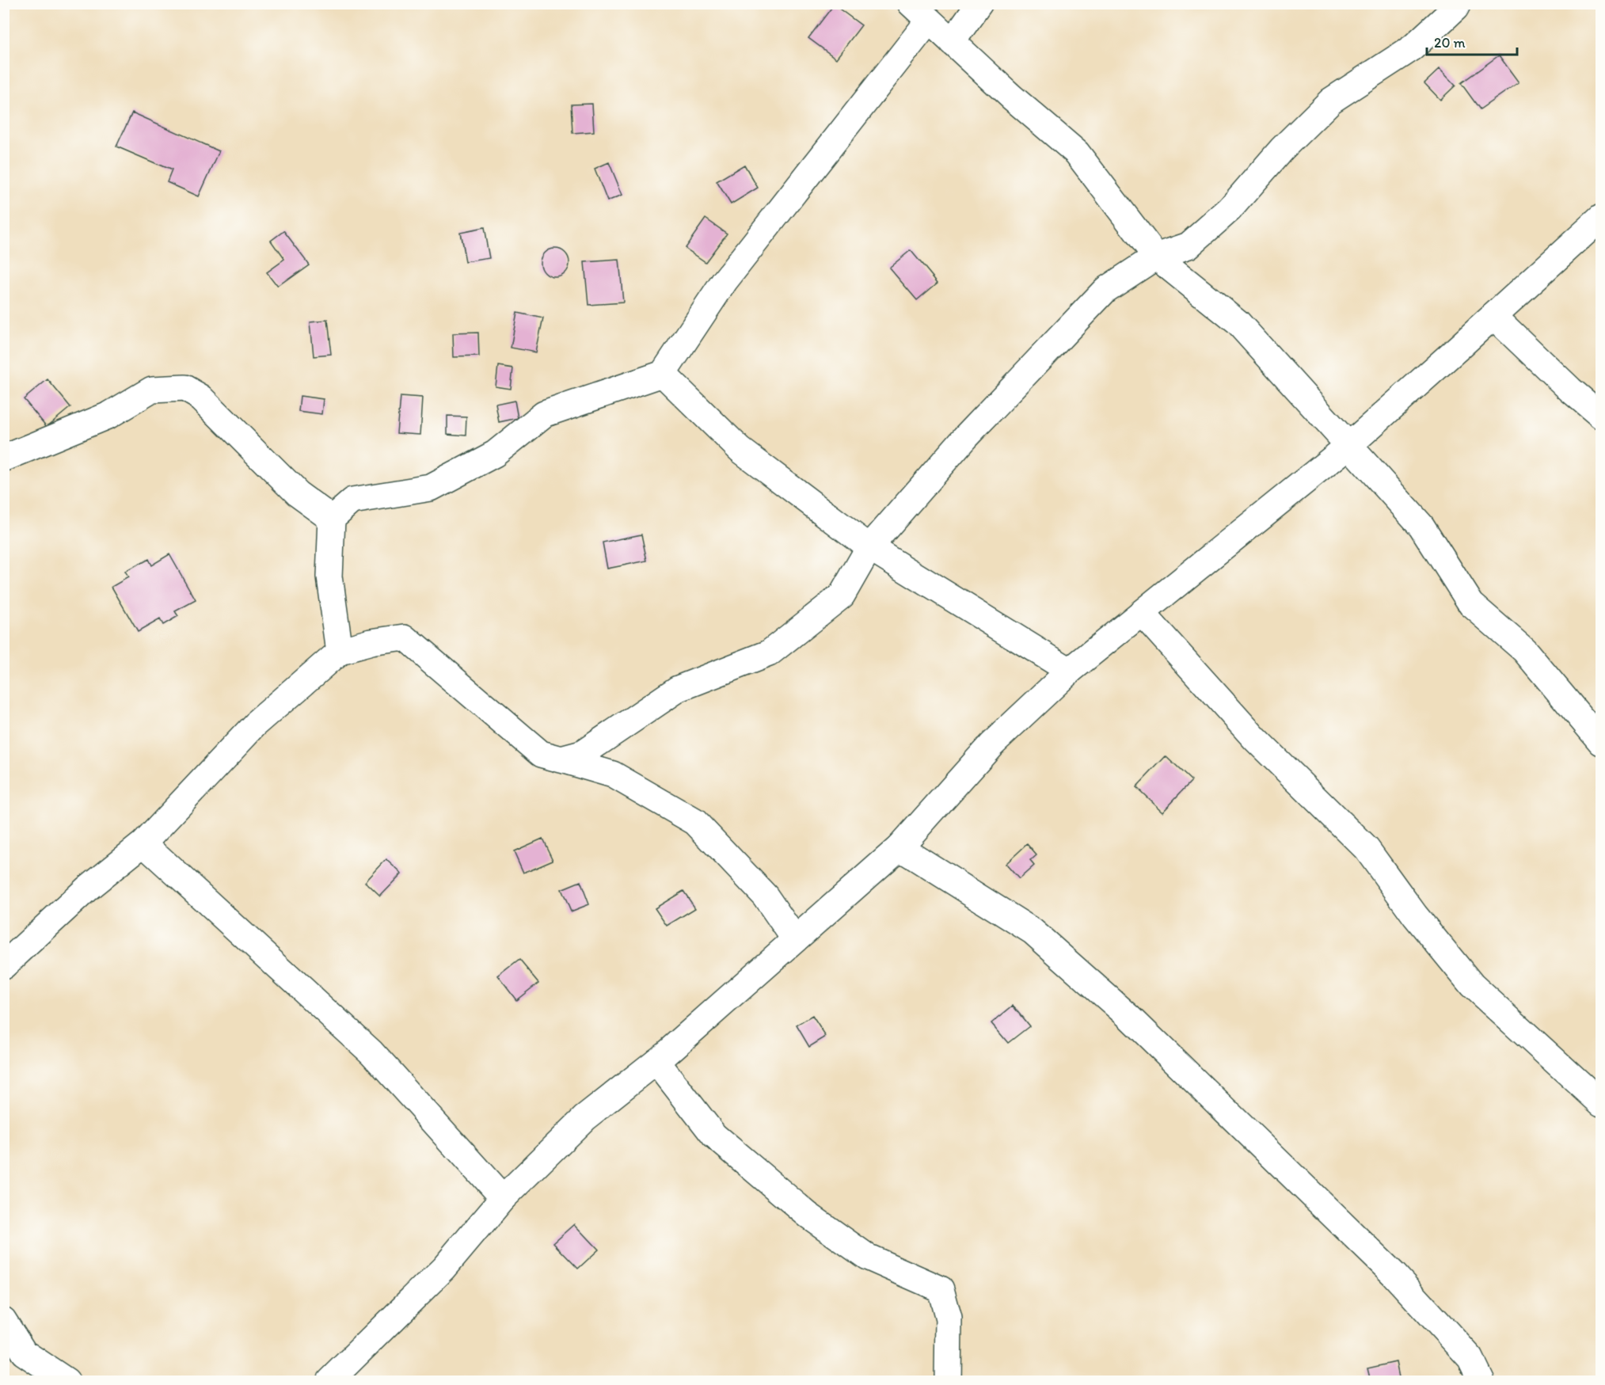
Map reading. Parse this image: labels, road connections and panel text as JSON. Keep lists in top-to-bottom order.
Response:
{
  "scale_bar": "20 m"
}
